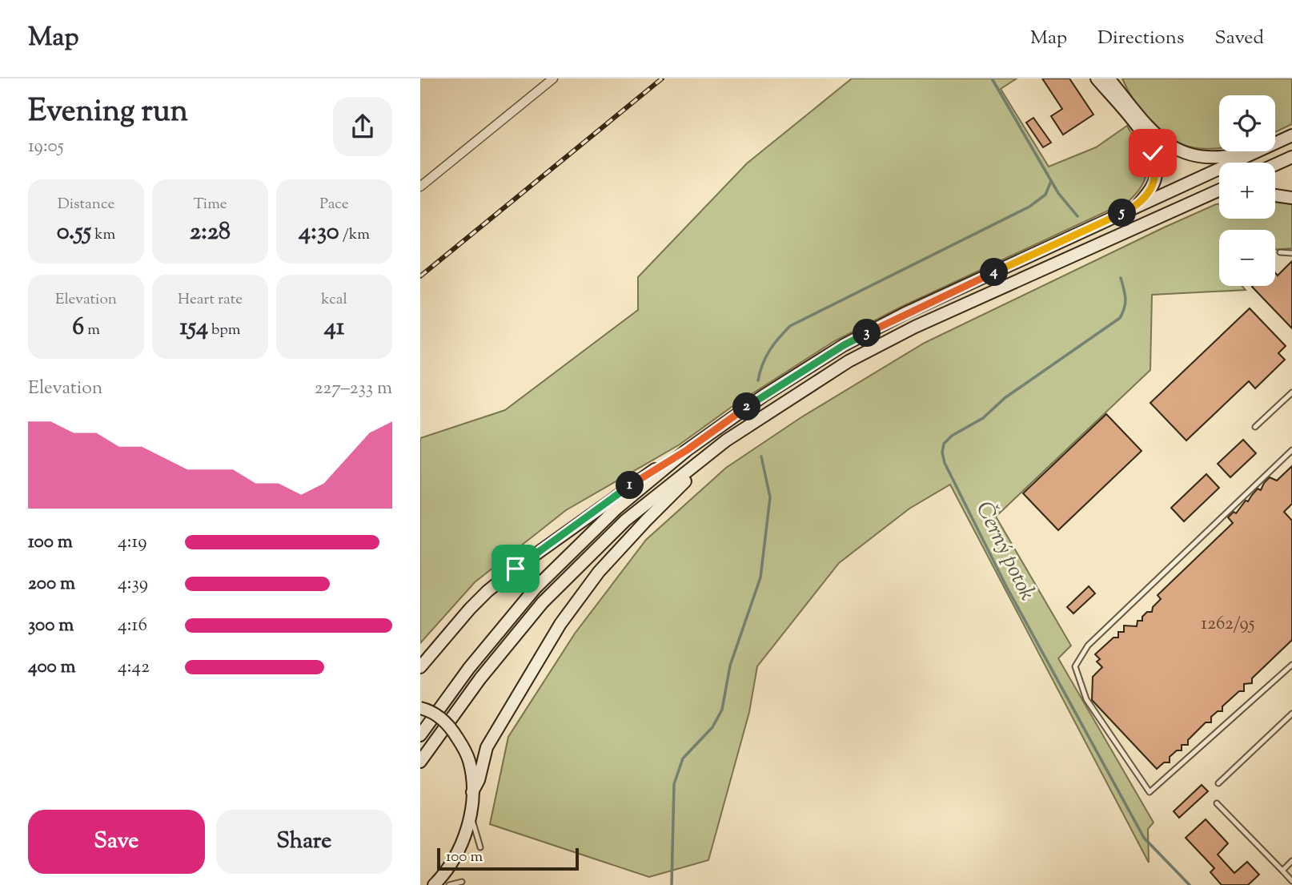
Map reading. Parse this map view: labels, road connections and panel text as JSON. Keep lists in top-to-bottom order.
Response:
{
  "water": ["Černý potok"],
  "house_numbers": ["1262/95"],
  "scale_bar": "100 m",
  "page": {
    "header": "Map",
    "nav": ["Map", "Directions", "Saved"],
    "heading": ["Evening run", "19:05"],
    "map_buttons": ["+", "−"],
    "stats": [
      ["Distance", "0.55 km"],
      ["Time", "2:28"],
      ["Pace", "4:30 /km"],
      ["Elevation", "6 m"],
      ["Heart rate", "154 bpm"],
      ["kcal", "41"]
    ],
    "pins": [
      "5",
      "4",
      "3",
      "2",
      "1"
    ],
    "chart": ["Elevation", "227–233 m"],
    "list": [
      {
        "name": "100 m",
        "note": "4:19"
      },
      {
        "name": "200 m",
        "note": "4:39"
      },
      {
        "name": "300 m",
        "note": "4:16"
      },
      {
        "name": "400 m",
        "note": "4:42"
      }
    ],
    "buttons": ["Save", "Share"],
    "scale": "100 m"
  }
}
